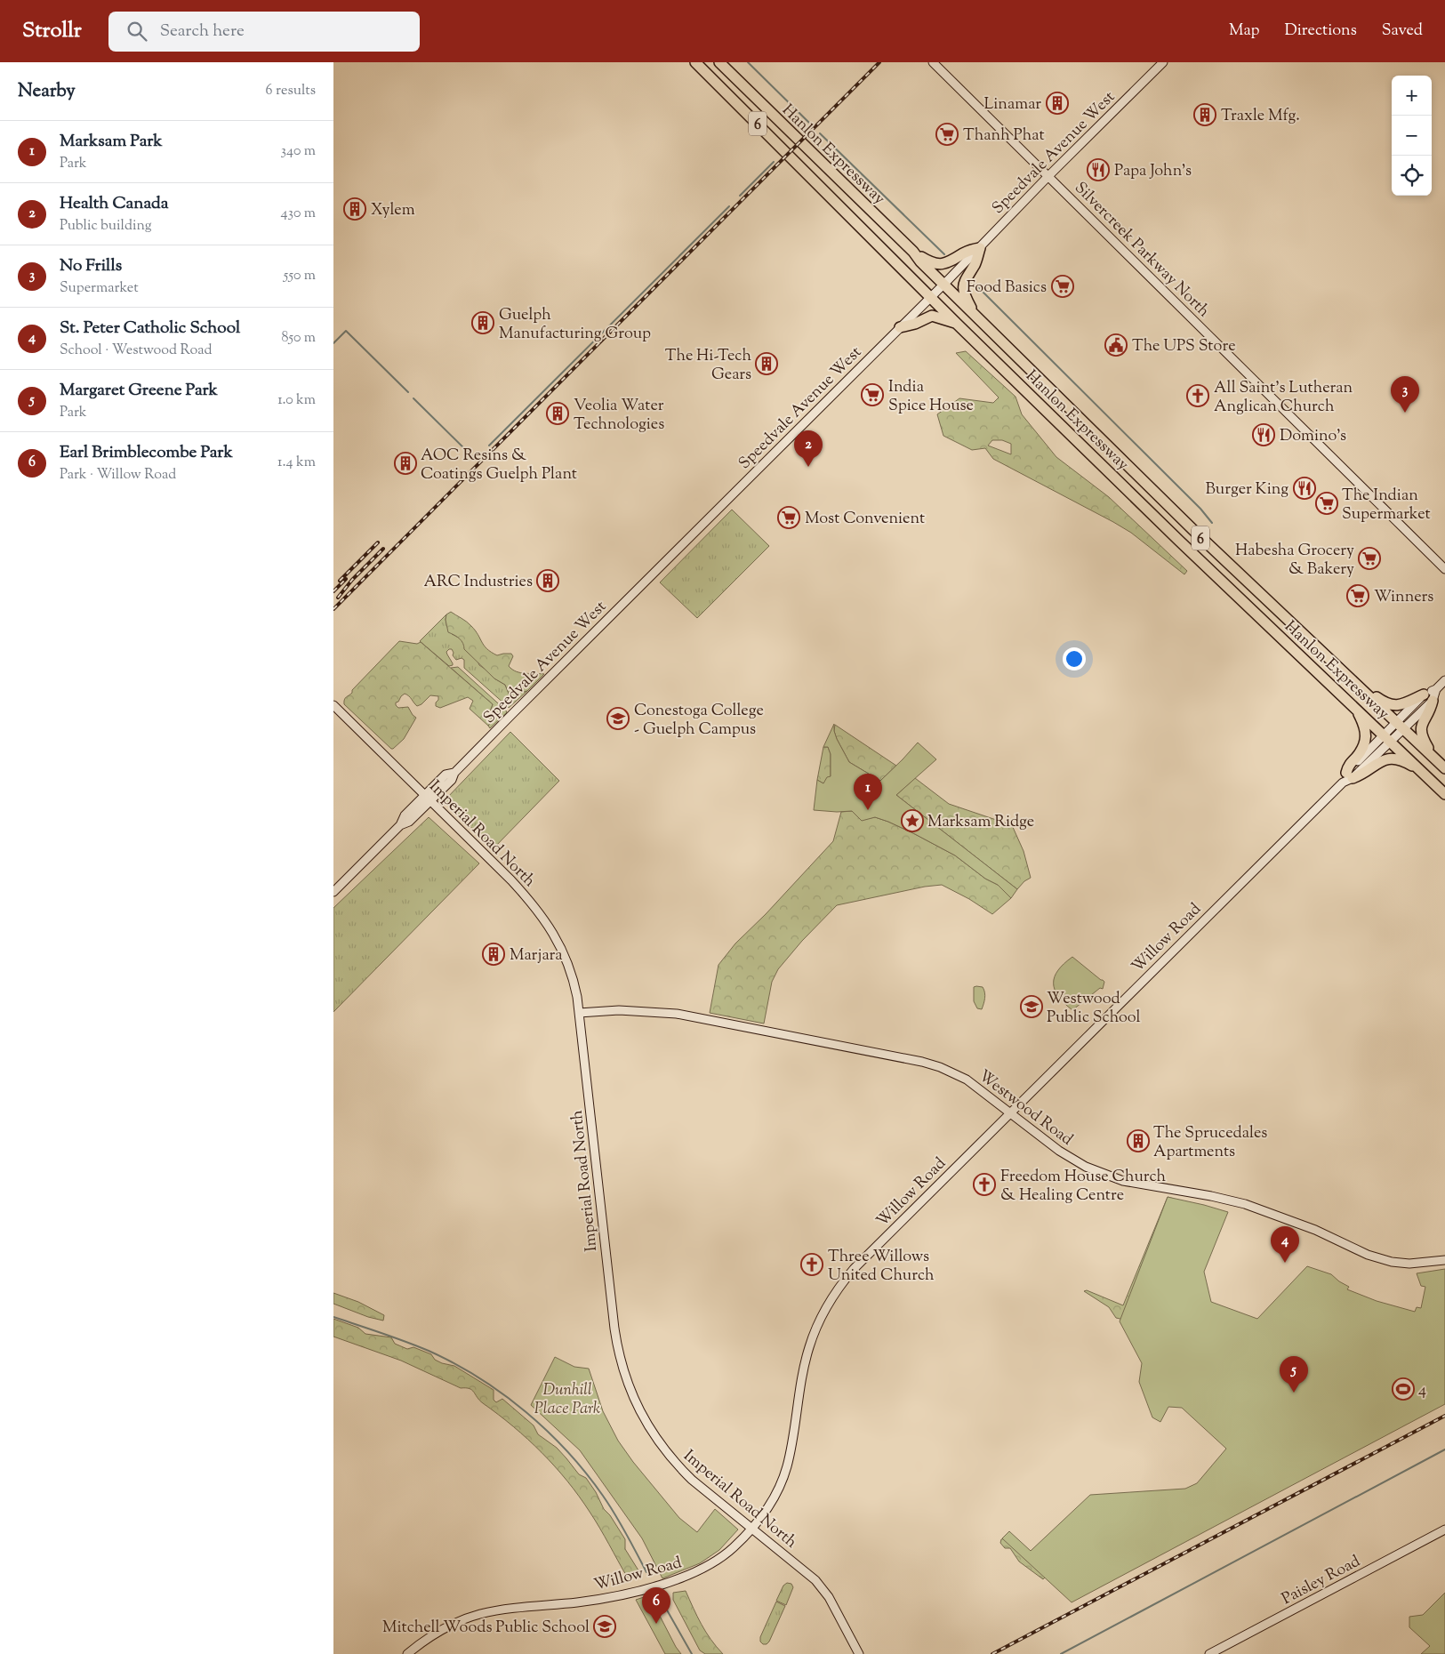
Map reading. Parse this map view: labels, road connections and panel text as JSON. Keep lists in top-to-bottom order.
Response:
{
  "streets": {
    "highway": ["6", "Hanlon Expressway"],
    "street": [
      "Speedvale Avenue West",
      "Silvercreek Parkway North",
      "Imperial Road North",
      "Willow Road",
      "Westwood Road",
      "Paisley Road"
    ]
  },
  "crossings": [
    ["Speedvale Avenue West", "Hanlon Expressway"],
    ["Speedvale Avenue West", "Silvercreek Parkway North"],
    ["Speedvale Avenue West", "Imperial Road North"],
    ["Hanlon Expressway", "Willow Road"],
    ["Imperial Road North", "Willow Road"],
    ["Imperial Road North", "Westwood Road"],
    ["Willow Road", "Westwood Road"]
  ],
  "parks": ["Dunhill Place Park"],
  "places": {
    "building": [
      "Linamar",
      "Traxle Mfg.",
      "Xylem",
      "Guelph Manufacturing Group",
      "The Hi-Tech Gears",
      "Veolia Water Technologies",
      "AOC Resins & Coatings Guelph Plant",
      "ARC Industries",
      "Marjara",
      "The Sprucedales Apartments"
    ],
    "supermarket": [
      "Thanh Phat",
      "Food Basics",
      "India Spice House",
      "The Indian Supermarket",
      "Most Convenient",
      "Habesha Grocery & Bakery",
      "Winners"
    ],
    "restaurant": ["Papa John's", "Domino's", "Burger King"],
    "public building": ["The UPS Store"],
    "church": ["All Saint's Lutheran Anglican Church", "Freedom House Church & Healing Centre", "Three Willows United Church"],
    "school or university": ["Conestoga College - Guelph Campus", "Westwood Public School", "Mitchell Woods Public School"],
    "place": ["Marksam Ridge"],
    "sports": ["4"]
  },
  "page": {
    "header": "Strollr",
    "search": "Search here",
    "nav": ["Map", "Directions", "Saved"],
    "heading": ["Nearby", "6 results"],
    "map_buttons": ["+", "−"],
    "list": [
      {
        "mark": "1",
        "name": "Marksam Park",
        "note": "Park",
        "value": "340 m"
      },
      {
        "mark": "2",
        "name": "Health Canada",
        "note": "Public building",
        "value": "430 m"
      },
      {
        "mark": "3",
        "name": "No Frills",
        "note": "Supermarket",
        "value": "550 m"
      },
      {
        "mark": "4",
        "name": "St. Peter Catholic School",
        "note": "School · Westwood Road",
        "value": "850 m"
      },
      {
        "mark": "5",
        "name": "Margaret Greene Park",
        "note": "Park",
        "value": "1.0 km"
      },
      {
        "mark": "6",
        "name": "Earl Brimblecombe Park",
        "note": "Park · Willow Road",
        "value": "1.4 km"
      }
    ],
    "pins": [
      "3",
      "2",
      "1",
      "4",
      "5",
      "6"
    ]
  }
}
